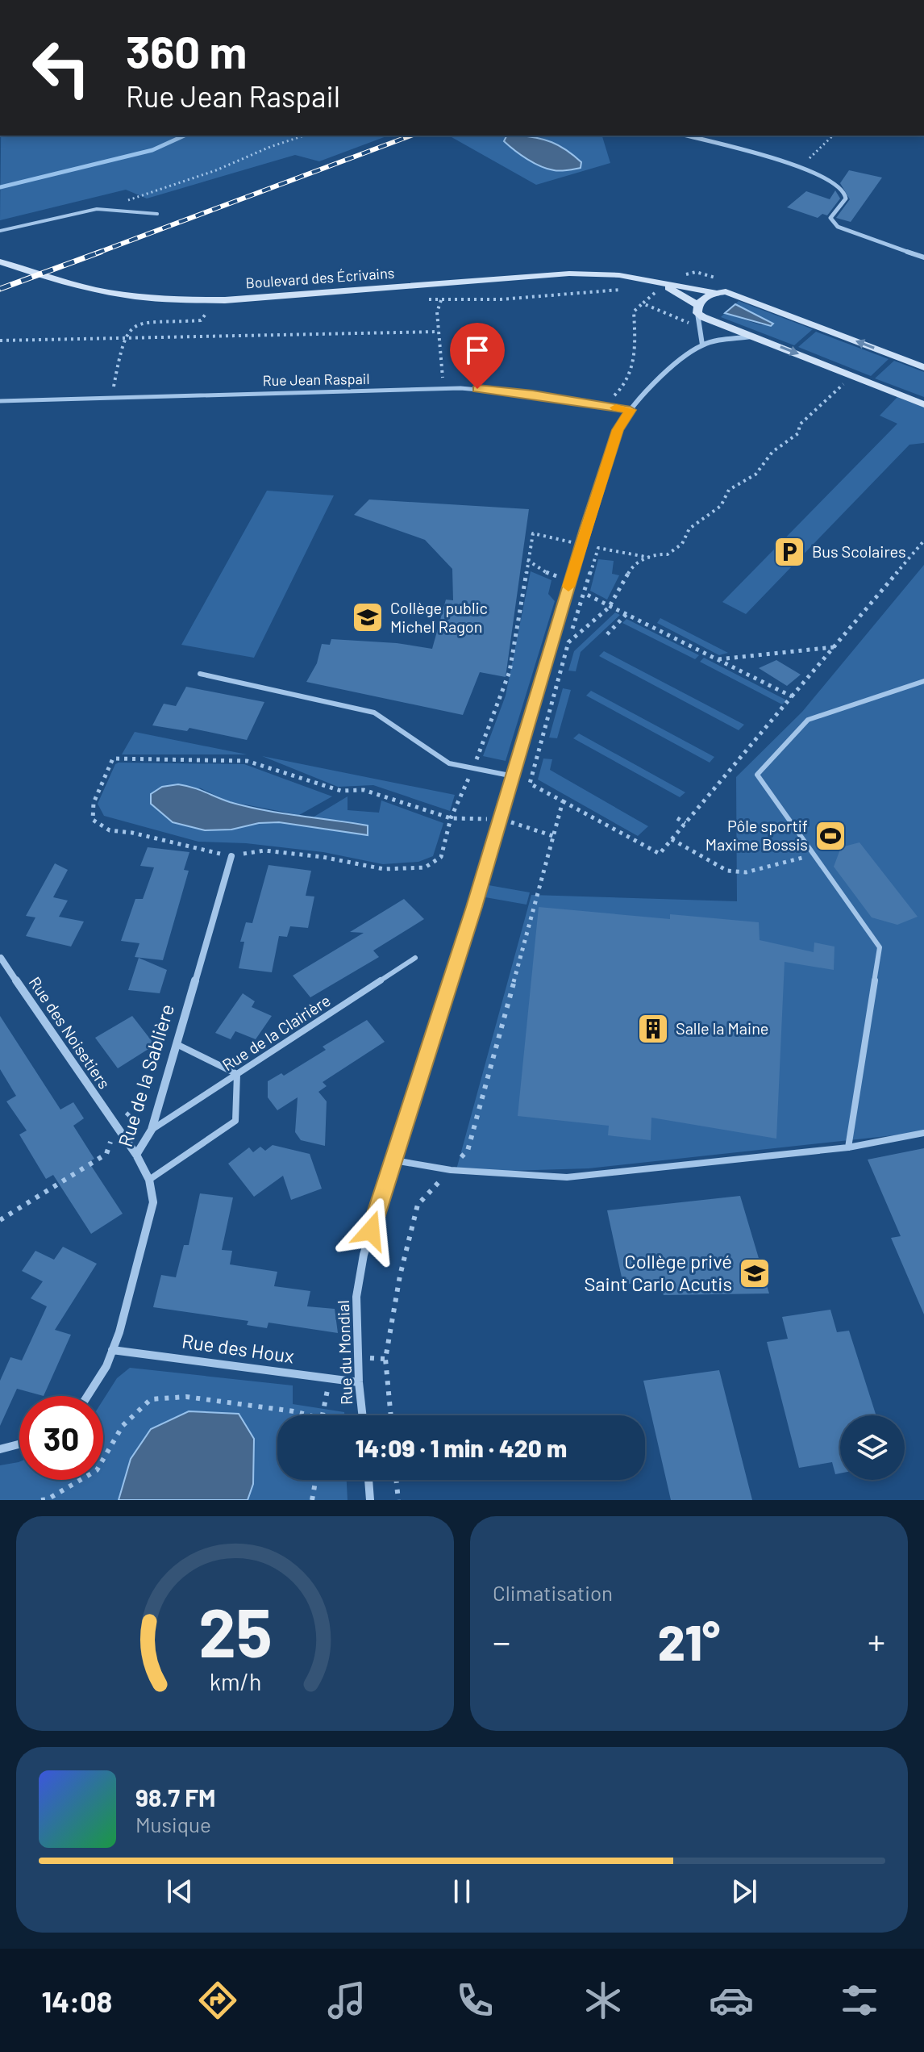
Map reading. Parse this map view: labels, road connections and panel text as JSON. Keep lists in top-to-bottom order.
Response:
{
  "streets": {
    "main road": ["Boulevard des Écrivains"],
    "street": [
      "Rue des Noisetiers",
      "Rue de la Sablière",
      "Rue des Houx",
      "Rue du Mondial"
    ],
    "lane": ["Rue Jean Raspail", "Rue de la Clairière"]
  },
  "crossings": [
    ["Rue Jean Raspail", "Rue du Mondial"],
    ["Rue des Noisetiers", "Rue de la Sablière"],
    ["Rue de la Clairière", "Rue de la Sablière"],
    ["Rue de la Sablière", "Rue des Houx"],
    ["Rue des Houx", "Rue du Mondial"]
  ],
  "places": {
    "parking": ["Bus Scolaires"],
    "school or university": ["Collège public Michel Ragon", "Collège privé Saint Carlo Acutis"],
    "sports": ["Pôle sportif Maxime Bossis"],
    "building": ["Salle la Maine"]
  },
  "page": {
    "turn": ["360 m", "Rue Jean Raspail"],
    "limit": "30",
    "trip": "14:09 · 1 min · 420 m",
    "tile": "Climatisation",
    "heat": ["−", "21°", "+"],
    "song": ["98.7 FM", "Musique"],
    "tabs": "14:08",
    "gauge": ["25", "km/h"]
  }
}
